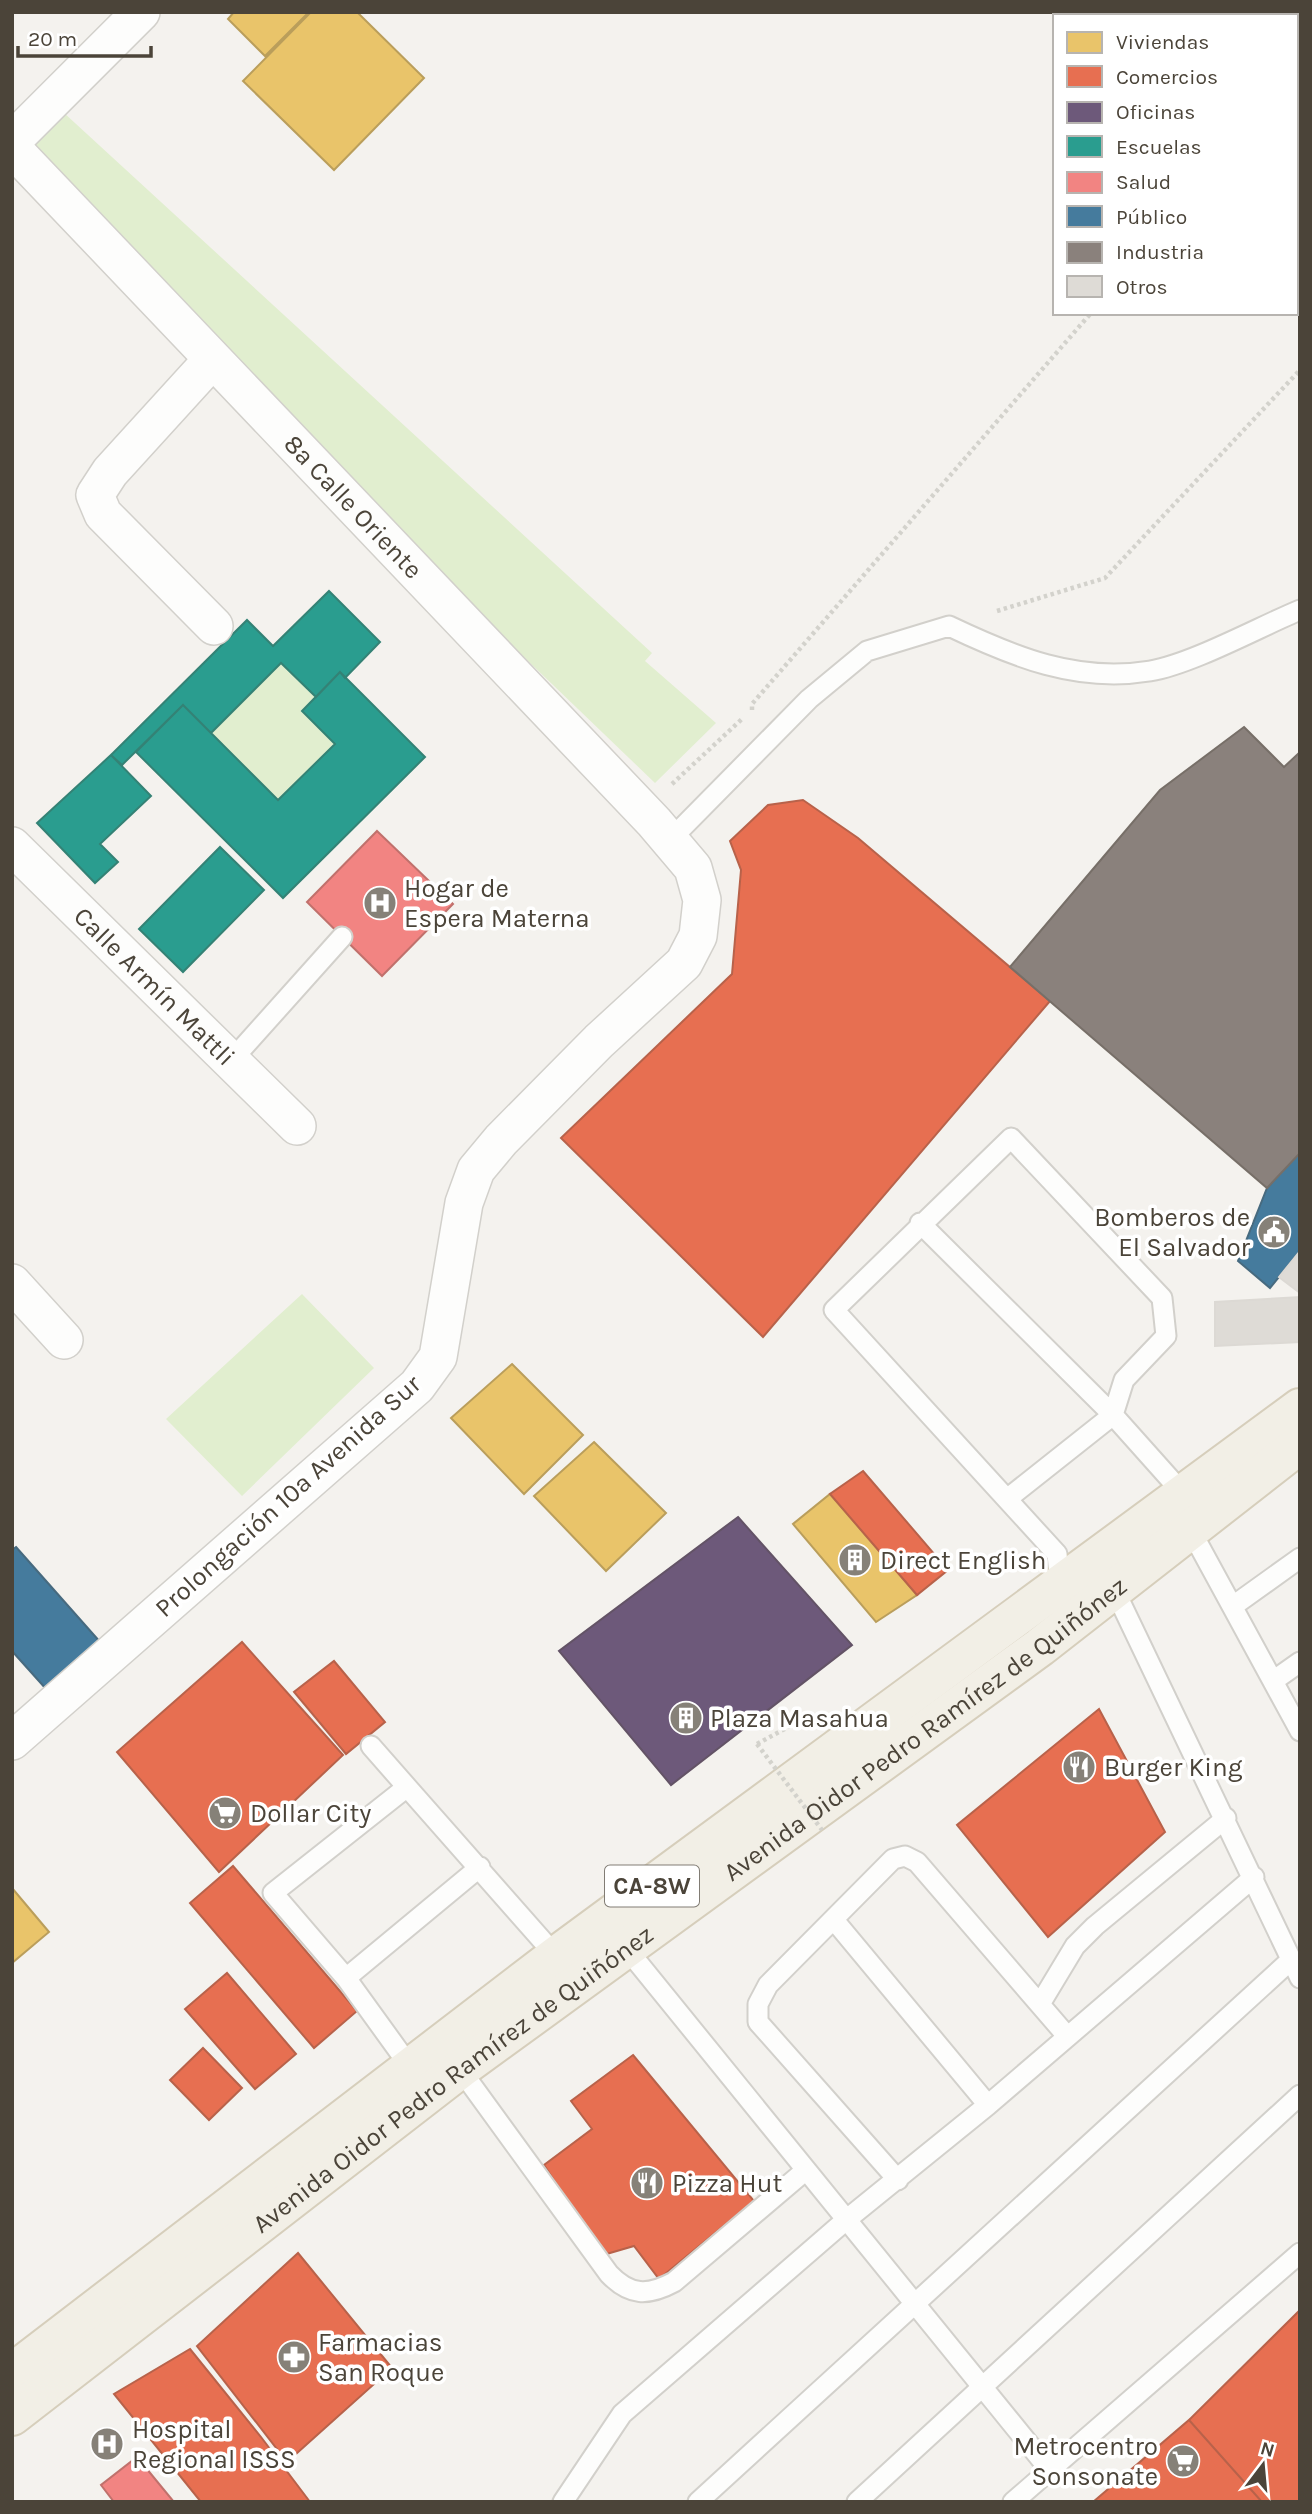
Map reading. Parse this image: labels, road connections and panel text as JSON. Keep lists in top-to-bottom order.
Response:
{
  "streets": {
    "main road": ["Avenida Oidor Pedro Ramírez de Quiñónez", "CA-8W"],
    "street": ["8a Calle Oriente", "Calle Armín Mattli", "Prolongación 10a Avenida Sur"]
  },
  "crossings": [
    ["8a Calle Oriente", "Prolongación 10a Avenida Sur"]
  ],
  "places": {
    "hospital": ["Hogar de Espera Materna", "Hospital Regional ISSS"],
    "public building": ["Bomberos de El Salvador"],
    "building": ["Direct English", "Plaza Masahua"],
    "restaurant": ["Burger King", "Pizza Hut"],
    "supermarket": ["Dollar City", "Metrocentro Sonsonate"],
    "pharmacy": ["Farmacias San Roque"]
  },
  "legend": [
    "Viviendas",
    "Comercios",
    "Oficinas",
    "Escuelas",
    "Salud",
    "Público",
    "Industria",
    "Otros"
  ],
  "scale_bar": "20 m",
  "north": "top"
}
